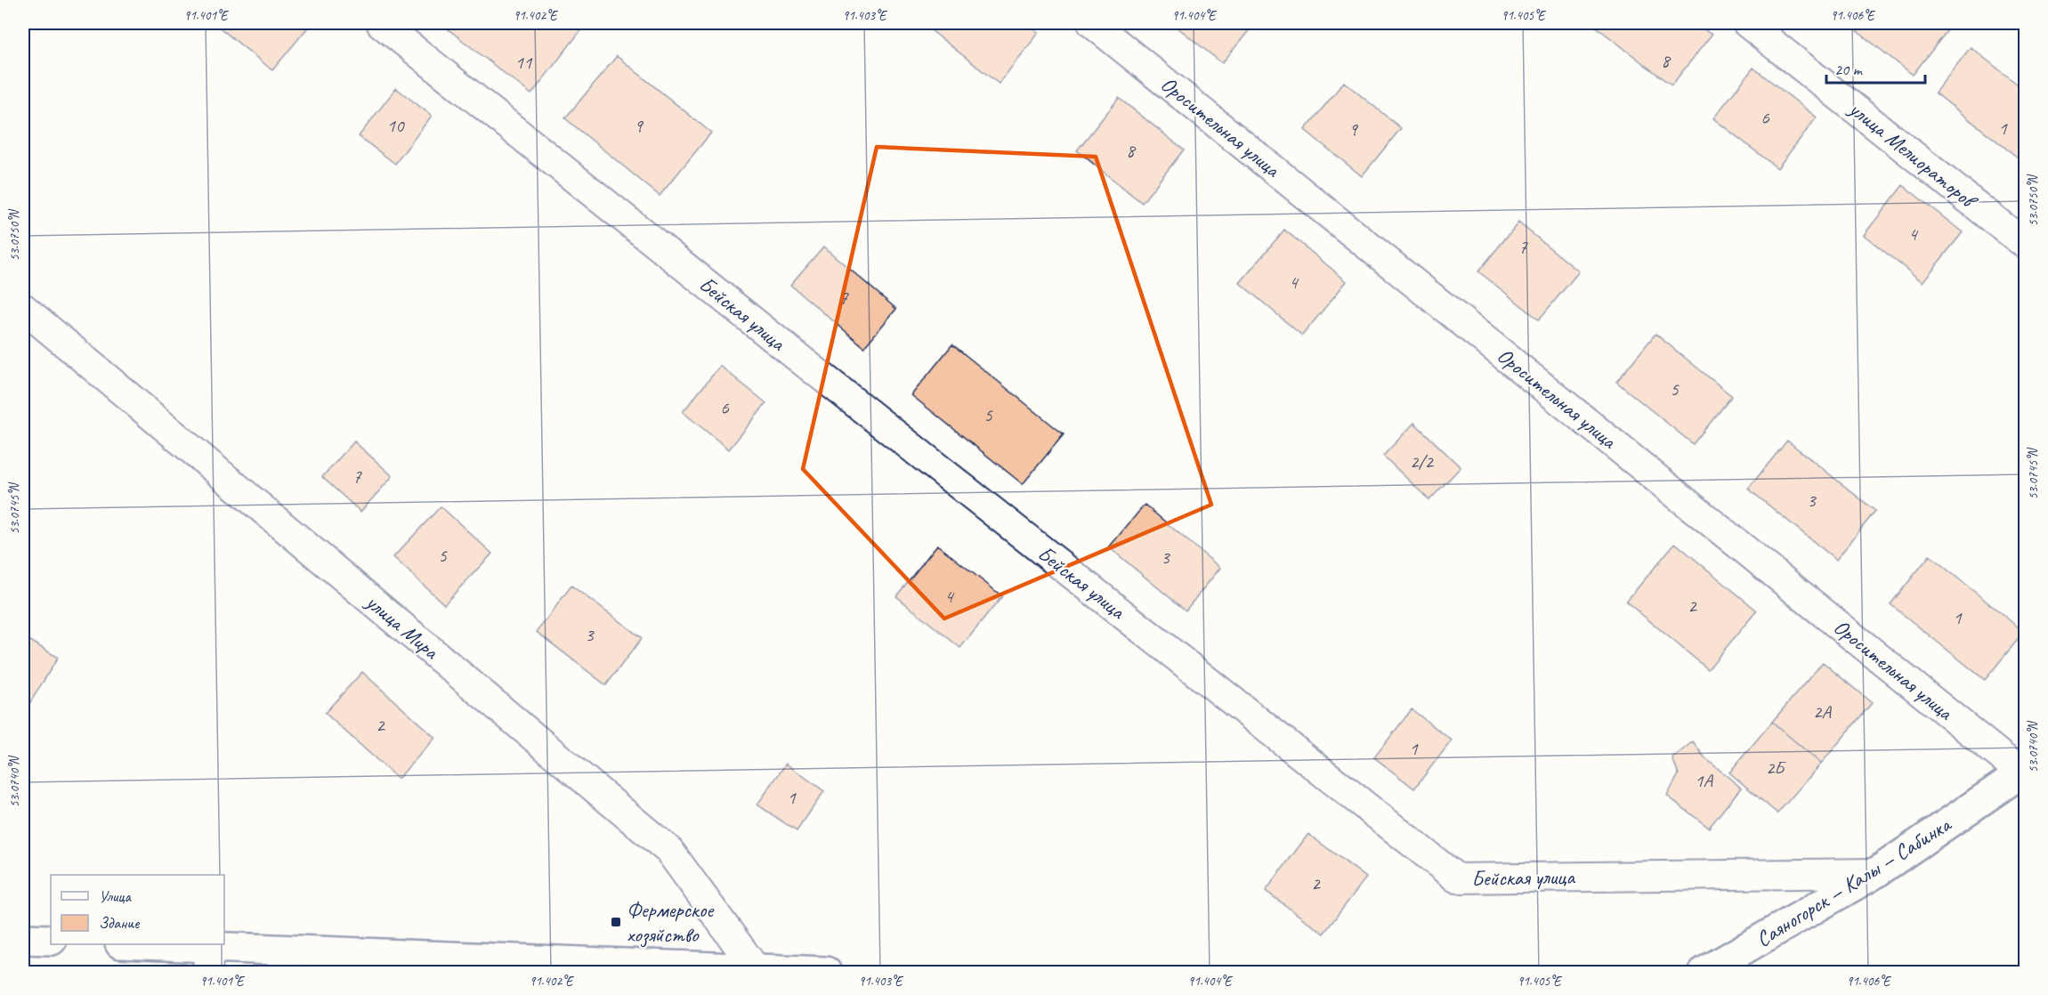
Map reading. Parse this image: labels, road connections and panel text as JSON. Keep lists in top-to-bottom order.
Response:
{
  "streets": {
    "street": [
      "Оросительная улица",
      "улица Мелиораторов",
      "Бейская улица",
      "улица Мира",
      "Саяногорск — Калы — Сабинка"
    ]
  },
  "crossings": [
    ["Оросительная улица", "Саяногорск — Калы — Сабинка"],
    ["Бейская улица", "Саяногорск — Калы — Сабинка"]
  ],
  "places": {
    "transit": ["Фермерское хозяйство"]
  },
  "house_numbers": [
    "8",
    "11",
    "6",
    "10",
    "9",
    "1",
    "9",
    "8",
    "4",
    "7",
    "4",
    "7",
    "5",
    "6",
    "5",
    "2/2",
    "7",
    "3",
    "5",
    "3",
    "4",
    "2",
    "1",
    "3",
    "2А",
    "2",
    "1",
    "2Б",
    "1А",
    "1",
    "2"
  ],
  "legend": ["Улица", "Здание"],
  "scale_bar": "20 m",
  "coordinates": [
    "91.401°E",
    "91.402°E",
    "91.403°E",
    "91.404°E",
    "91.405°E",
    "91.406°E",
    "53.0750°N",
    "53.0745°N",
    "53.0740°N"
  ]
}
